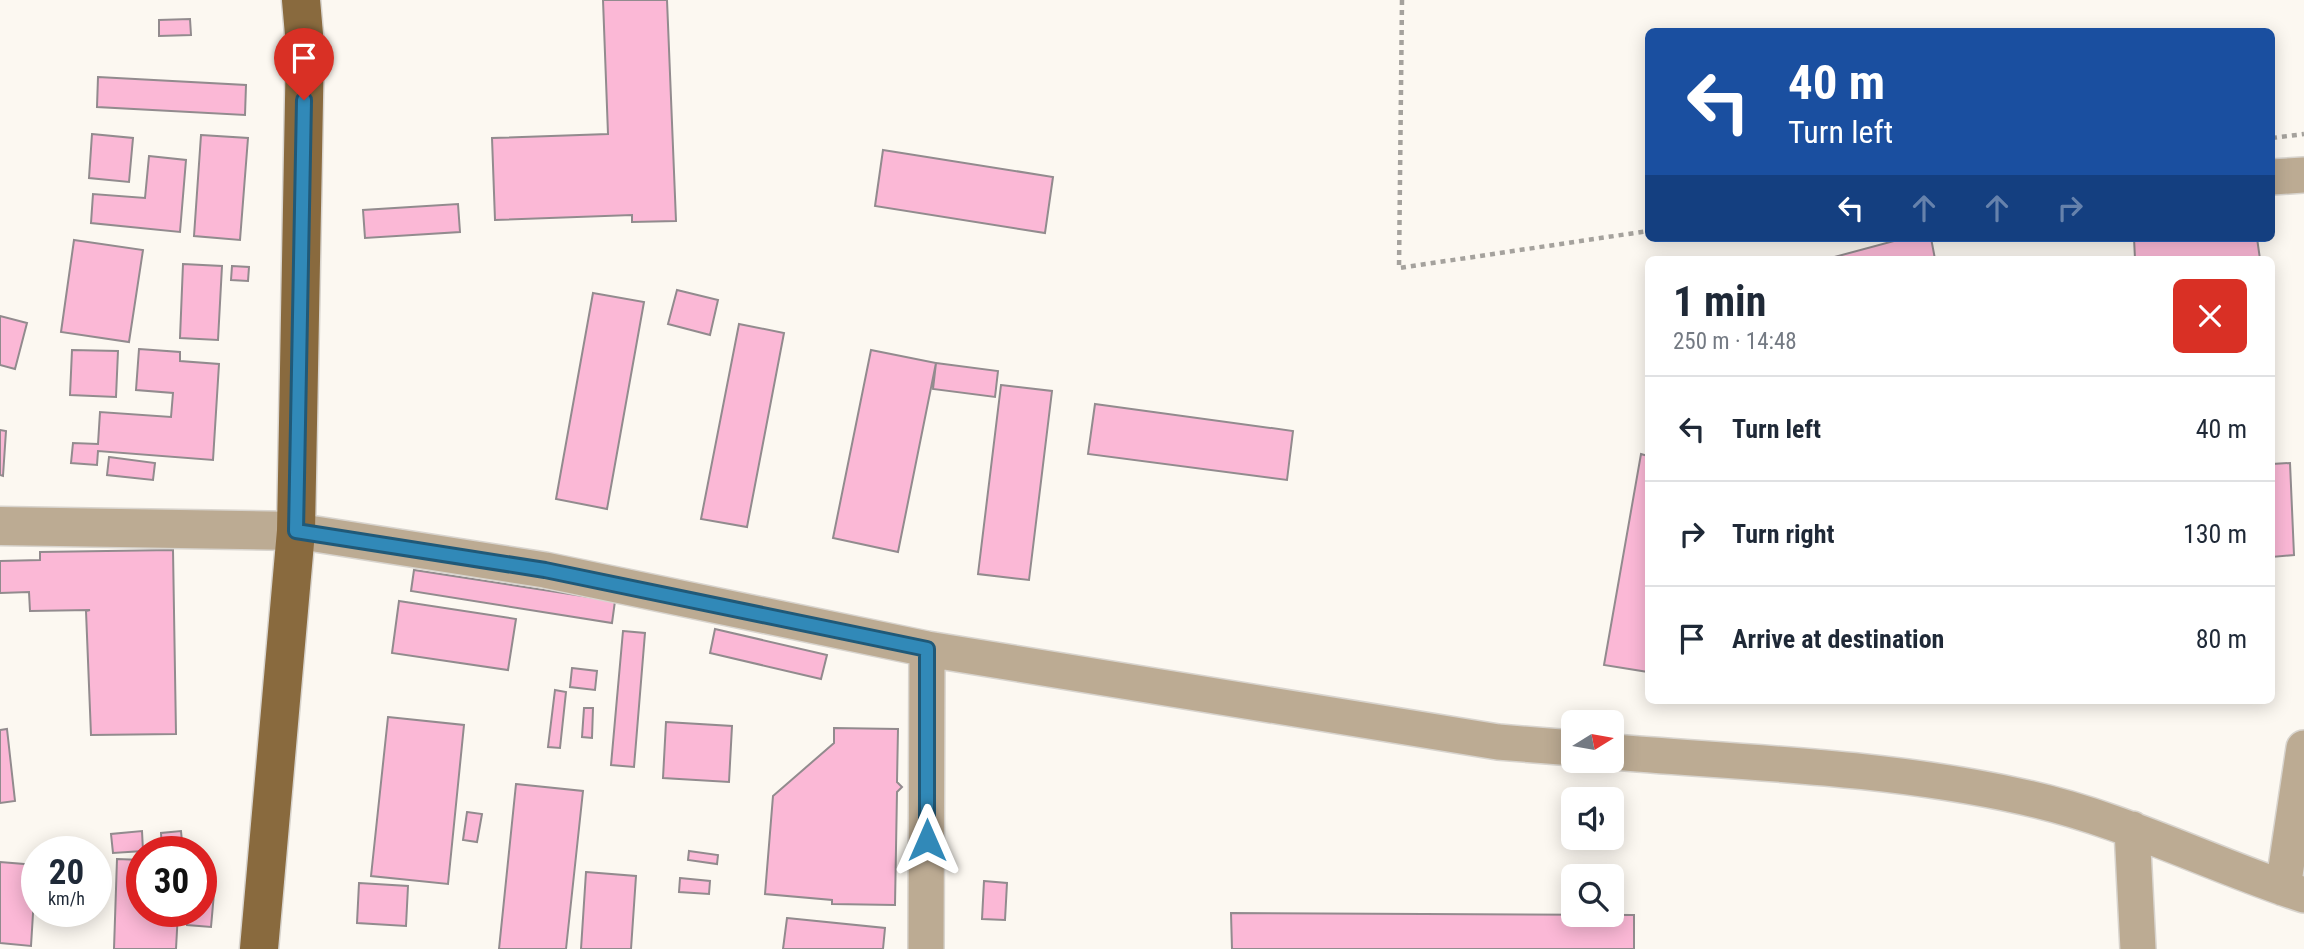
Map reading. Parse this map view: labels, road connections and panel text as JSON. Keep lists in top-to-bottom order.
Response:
{
  "north": "right",
  "page": {
    "turn": ["40 m", "Turn left"],
    "heading": ["1 min", "250 m · 14:48"],
    "list": [
      {
        "name": "Turn left",
        "value": "40 m"
      },
      {
        "name": "Turn right",
        "value": "130 m"
      },
      {
        "name": "Arrive at destination",
        "value": "80 m"
      }
    ],
    "speed": "20 km/h",
    "limit": "30"
  }
}
